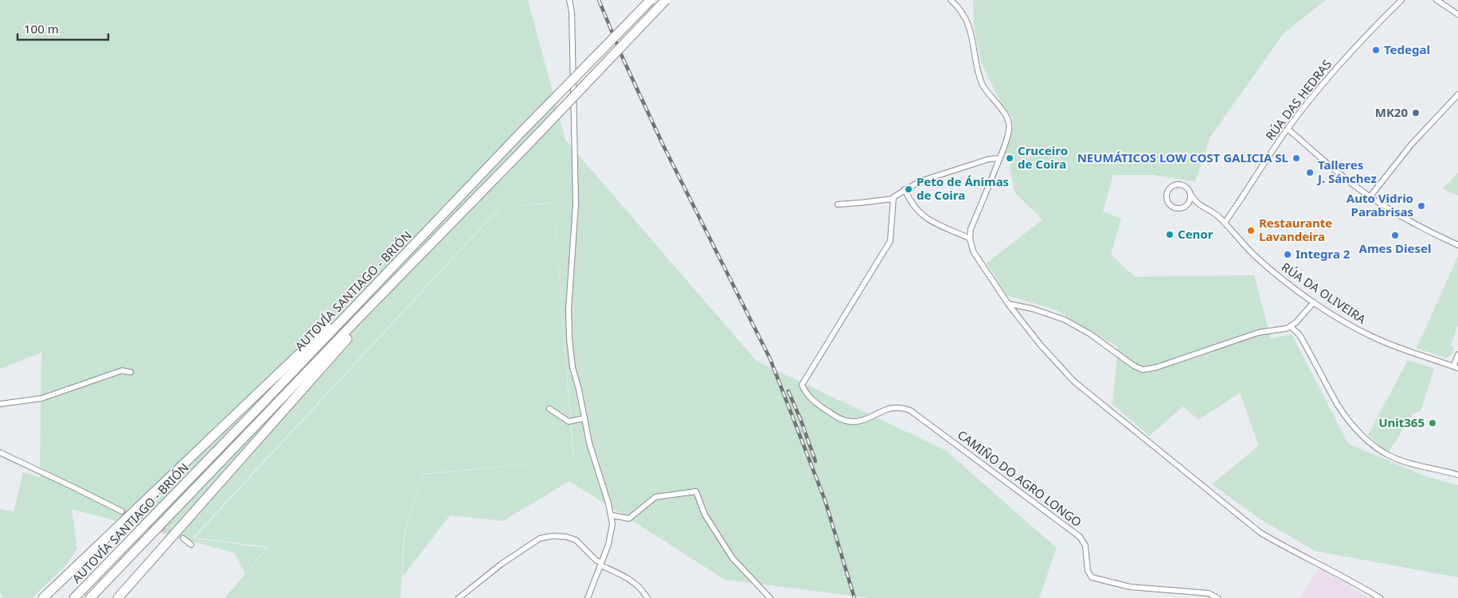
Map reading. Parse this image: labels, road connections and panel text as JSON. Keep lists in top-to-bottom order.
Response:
{
  "streets": {
    "highway": ["AUTOVÍA SANTIAGO - BRIÓN"],
    "street": ["RÚA DAS HEDRAS", "RÚA DA OLIVEIRA", "CAMIÑO DO AGRO LONGO"]
  },
  "crossings": [
    ["RÚA DAS HEDRAS", "RÚA DA OLIVEIRA"]
  ],
  "places": [
    "Tedegal",
    "MK20",
    "Cruceiro de Coira",
    "NEUMÁTICOS LOW COST GALICIA SL",
    "Talleres J. Sánchez",
    "Peto de Ánimas de Coira",
    "Auto Vidrio Parabrisas",
    "Restaurante Lavandeira",
    "Cenor",
    "Ames Diesel",
    "Integra 2",
    "Unit365"
  ],
  "scale_bar": "100 m"
}
